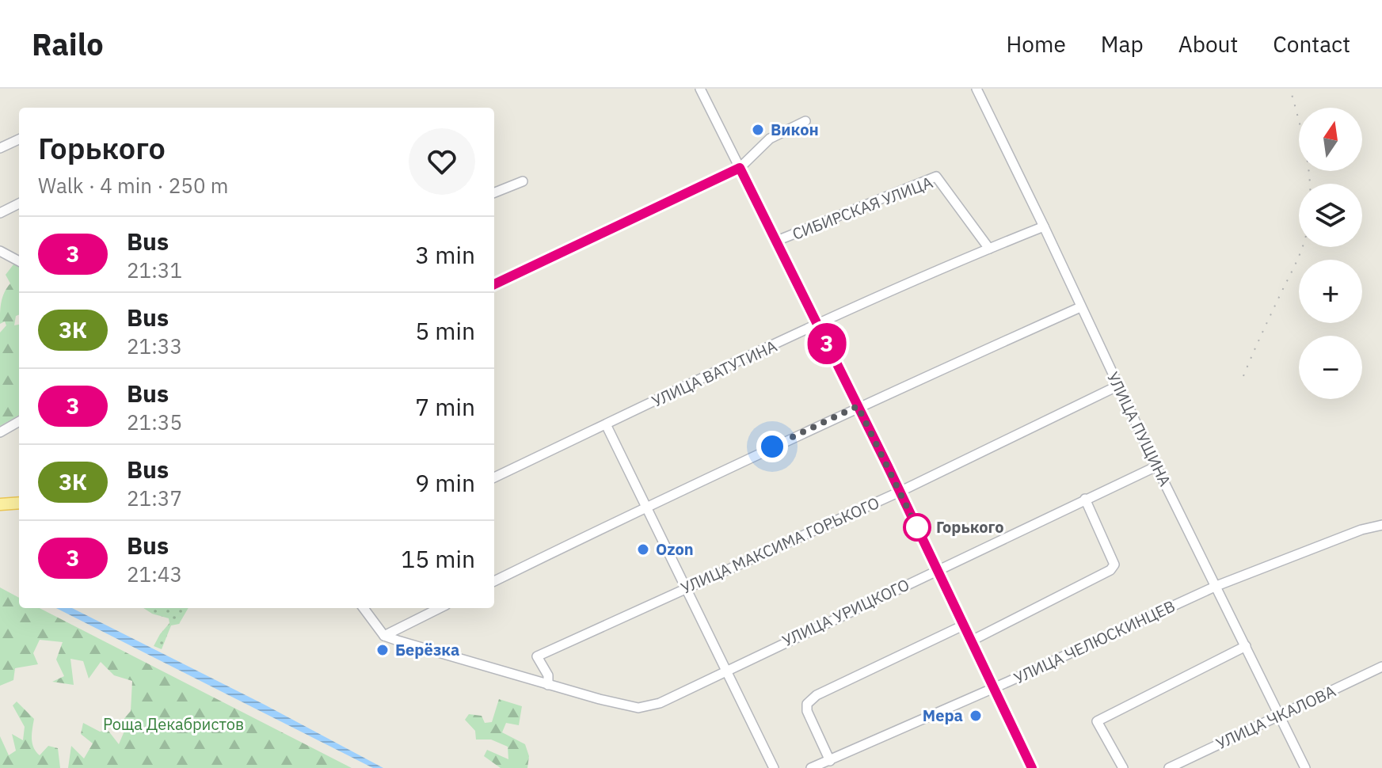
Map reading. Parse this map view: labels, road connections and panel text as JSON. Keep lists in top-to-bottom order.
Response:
{
  "streets": {
    "street": [
      "СИБИРСКАЯ УЛИЦА",
      "УЛИЦА ВАТУТИНА",
      "УЛИЦА ПУЩИНА",
      "УЛИЦА МАКСИМА ГОРЬКОГО",
      "УЛИЦА УРИЦКОГО",
      "УЛИЦА ЧЕЛЮСКИНЦЕВ",
      "УЛИЦА ЧКАЛОВА"
    ]
  },
  "crossings": [
    ["СИБИРСКАЯ УЛИЦА", "УЛИЦА ВАТУТИНА"],
    ["УЛИЦА ВАТУТИНА", "УЛИЦА ПУЩИНА"],
    ["УЛИЦА ПУЩИНА", "УЛИЦА МАКСИМА ГОРЬКОГО"],
    ["УЛИЦА ПУЩИНА", "УЛИЦА УРИЦКОГО"],
    ["УЛИЦА ПУЩИНА", "УЛИЦА ЧЕЛЮСКИНЦЕВ"],
    ["УЛИЦА ПУЩИНА", "УЛИЦА ЧКАЛОВА"],
    ["УЛИЦА МАКСИМА ГОРЬКОГО", "УЛИЦА УРИЦКОГО"]
  ],
  "parks": ["Роща Декабристов"],
  "places": [
    "Викон",
    "Горького",
    "Ozon",
    "Берёзка",
    "Мера"
  ],
  "lines": ["bus line 3"],
  "north": "top",
  "page": {
    "header": "Railo",
    "nav": [
      "Home",
      "Map",
      "About",
      "Contact"
    ],
    "on_map": "3",
    "map_buttons": ["+", "−"],
    "heading": ["Горького", "Walk · 4 min · 250 m"],
    "list": [
      {
        "mark": "3",
        "name": "Bus",
        "note": "21:31",
        "value": "3 min"
      },
      {
        "mark": "3К",
        "name": "Bus",
        "note": "21:33",
        "value": "5 min"
      },
      {
        "mark": "3",
        "name": "Bus",
        "note": "21:35",
        "value": "7 min"
      },
      {
        "mark": "3К",
        "name": "Bus",
        "note": "21:37",
        "value": "9 min"
      },
      {
        "mark": "3",
        "name": "Bus",
        "note": "21:43",
        "value": "15 min"
      }
    ]
  }
}
